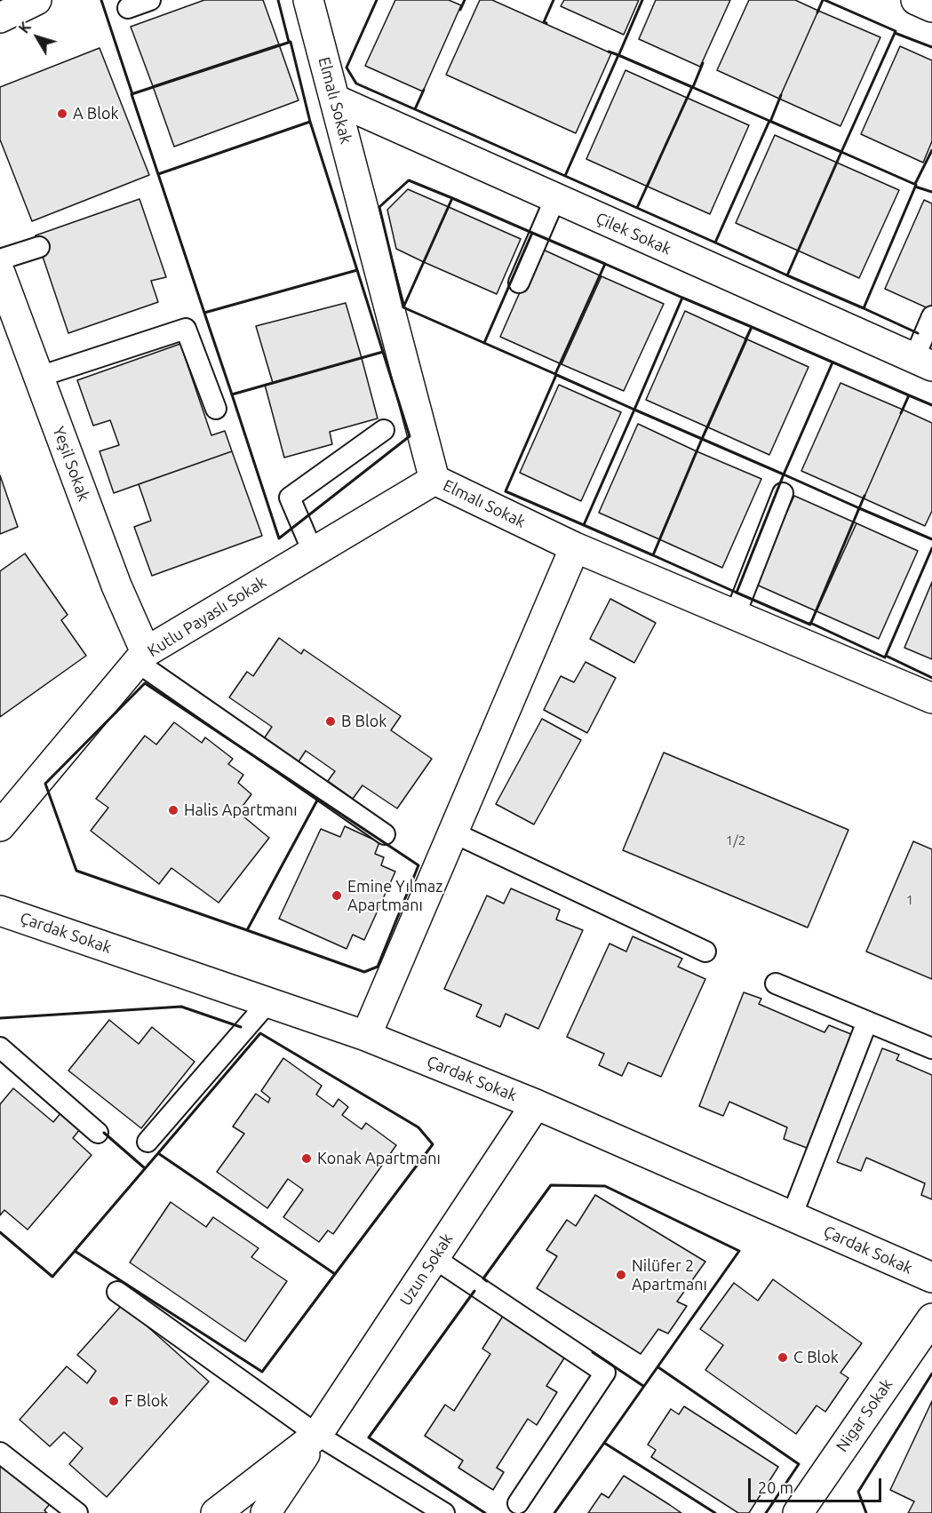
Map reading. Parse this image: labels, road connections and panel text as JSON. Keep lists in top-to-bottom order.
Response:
{
  "streets": {
    "street": [
      "Elmalı Sokak",
      "Çilek Sokak",
      "Yeşil Sokak",
      "Kutlu Payaslı Sokak",
      "Çardak Sokak",
      "Uzun Sokak",
      "Nigar Sokak"
    ]
  },
  "crossings": [
    ["Elmalı Sokak", "Çilek Sokak"],
    ["Elmalı Sokak", "Kutlu Payaslı Sokak"],
    ["Yeşil Sokak", "Kutlu Payaslı Sokak"],
    ["Çardak Sokak", "Uzun Sokak"]
  ],
  "places": [
    "A Blok",
    "B Blok",
    "Halis Apartmanı",
    "Emine Yılmaz Apartmanı",
    "Konak Apartmanı",
    "Nilüfer 2 Apartmanı",
    "C Blok",
    "F Blok"
  ],
  "house_numbers": ["1/2", "1"],
  "scale_bar": "20 m",
  "north": "top left"
}
